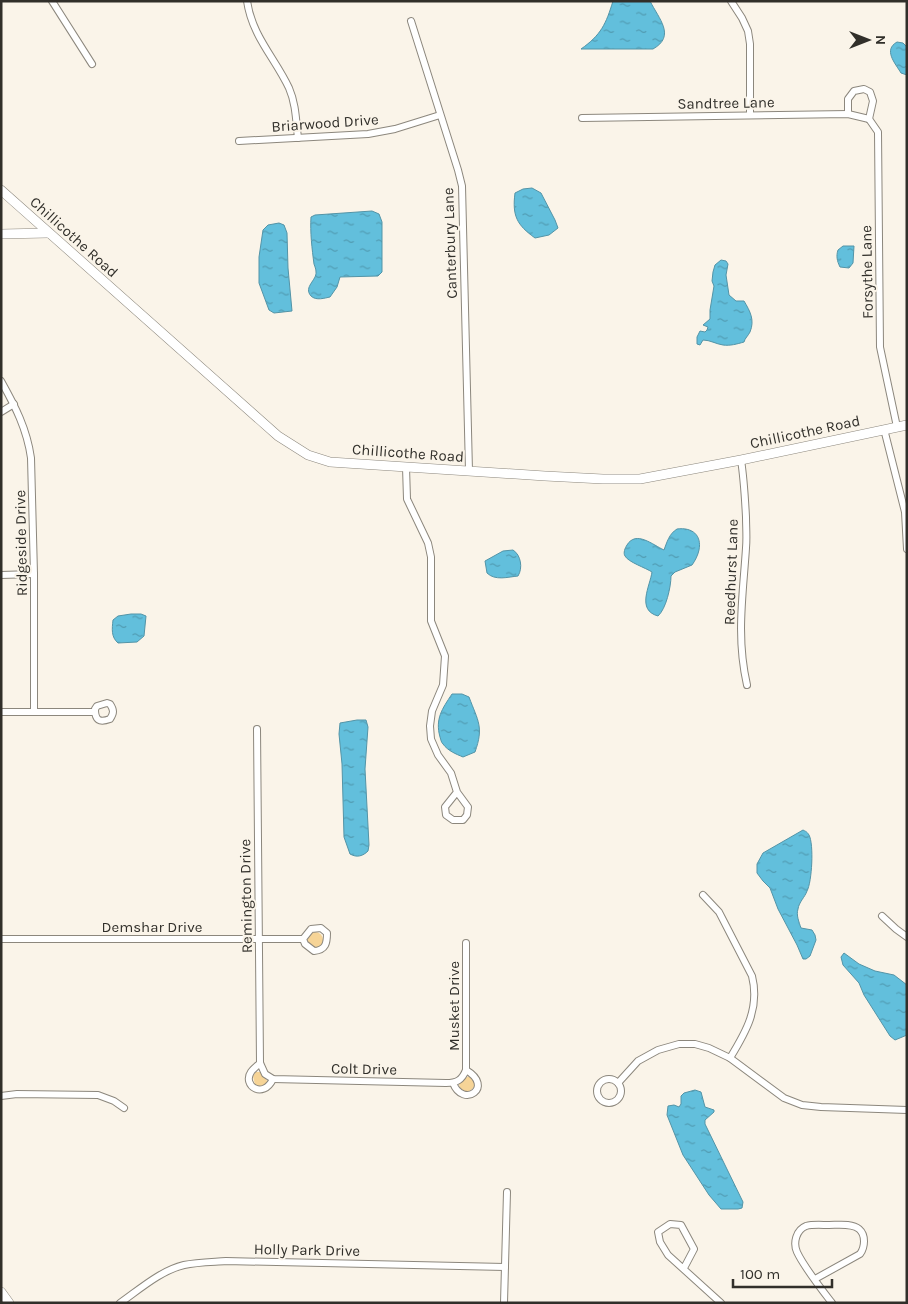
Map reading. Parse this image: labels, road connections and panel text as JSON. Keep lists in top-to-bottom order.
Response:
{
  "streets": {
    "street": [
      "Sandtree Lane",
      "Briarwood Drive",
      "Chillicothe Road",
      "Canterbury Lane",
      "Forsythe Lane",
      "Ridgeside Drive",
      "Reedhurst Lane",
      "Remington Drive",
      "Demshar Drive",
      "Musket Drive",
      "Colt Drive",
      "Holly Park Drive"
    ]
  },
  "crossings": [
    ["Sandtree Lane", "Forsythe Lane"],
    ["Briarwood Drive", "Canterbury Lane"],
    ["Chillicothe Road", "Canterbury Lane"],
    ["Chillicothe Road", "Forsythe Lane"],
    ["Chillicothe Road", "Reedhurst Lane"],
    ["Remington Drive", "Demshar Drive"],
    ["Remington Drive", "Colt Drive"],
    ["Musket Drive", "Colt Drive"]
  ],
  "scale_bar": "100 m",
  "north": "right"
}
